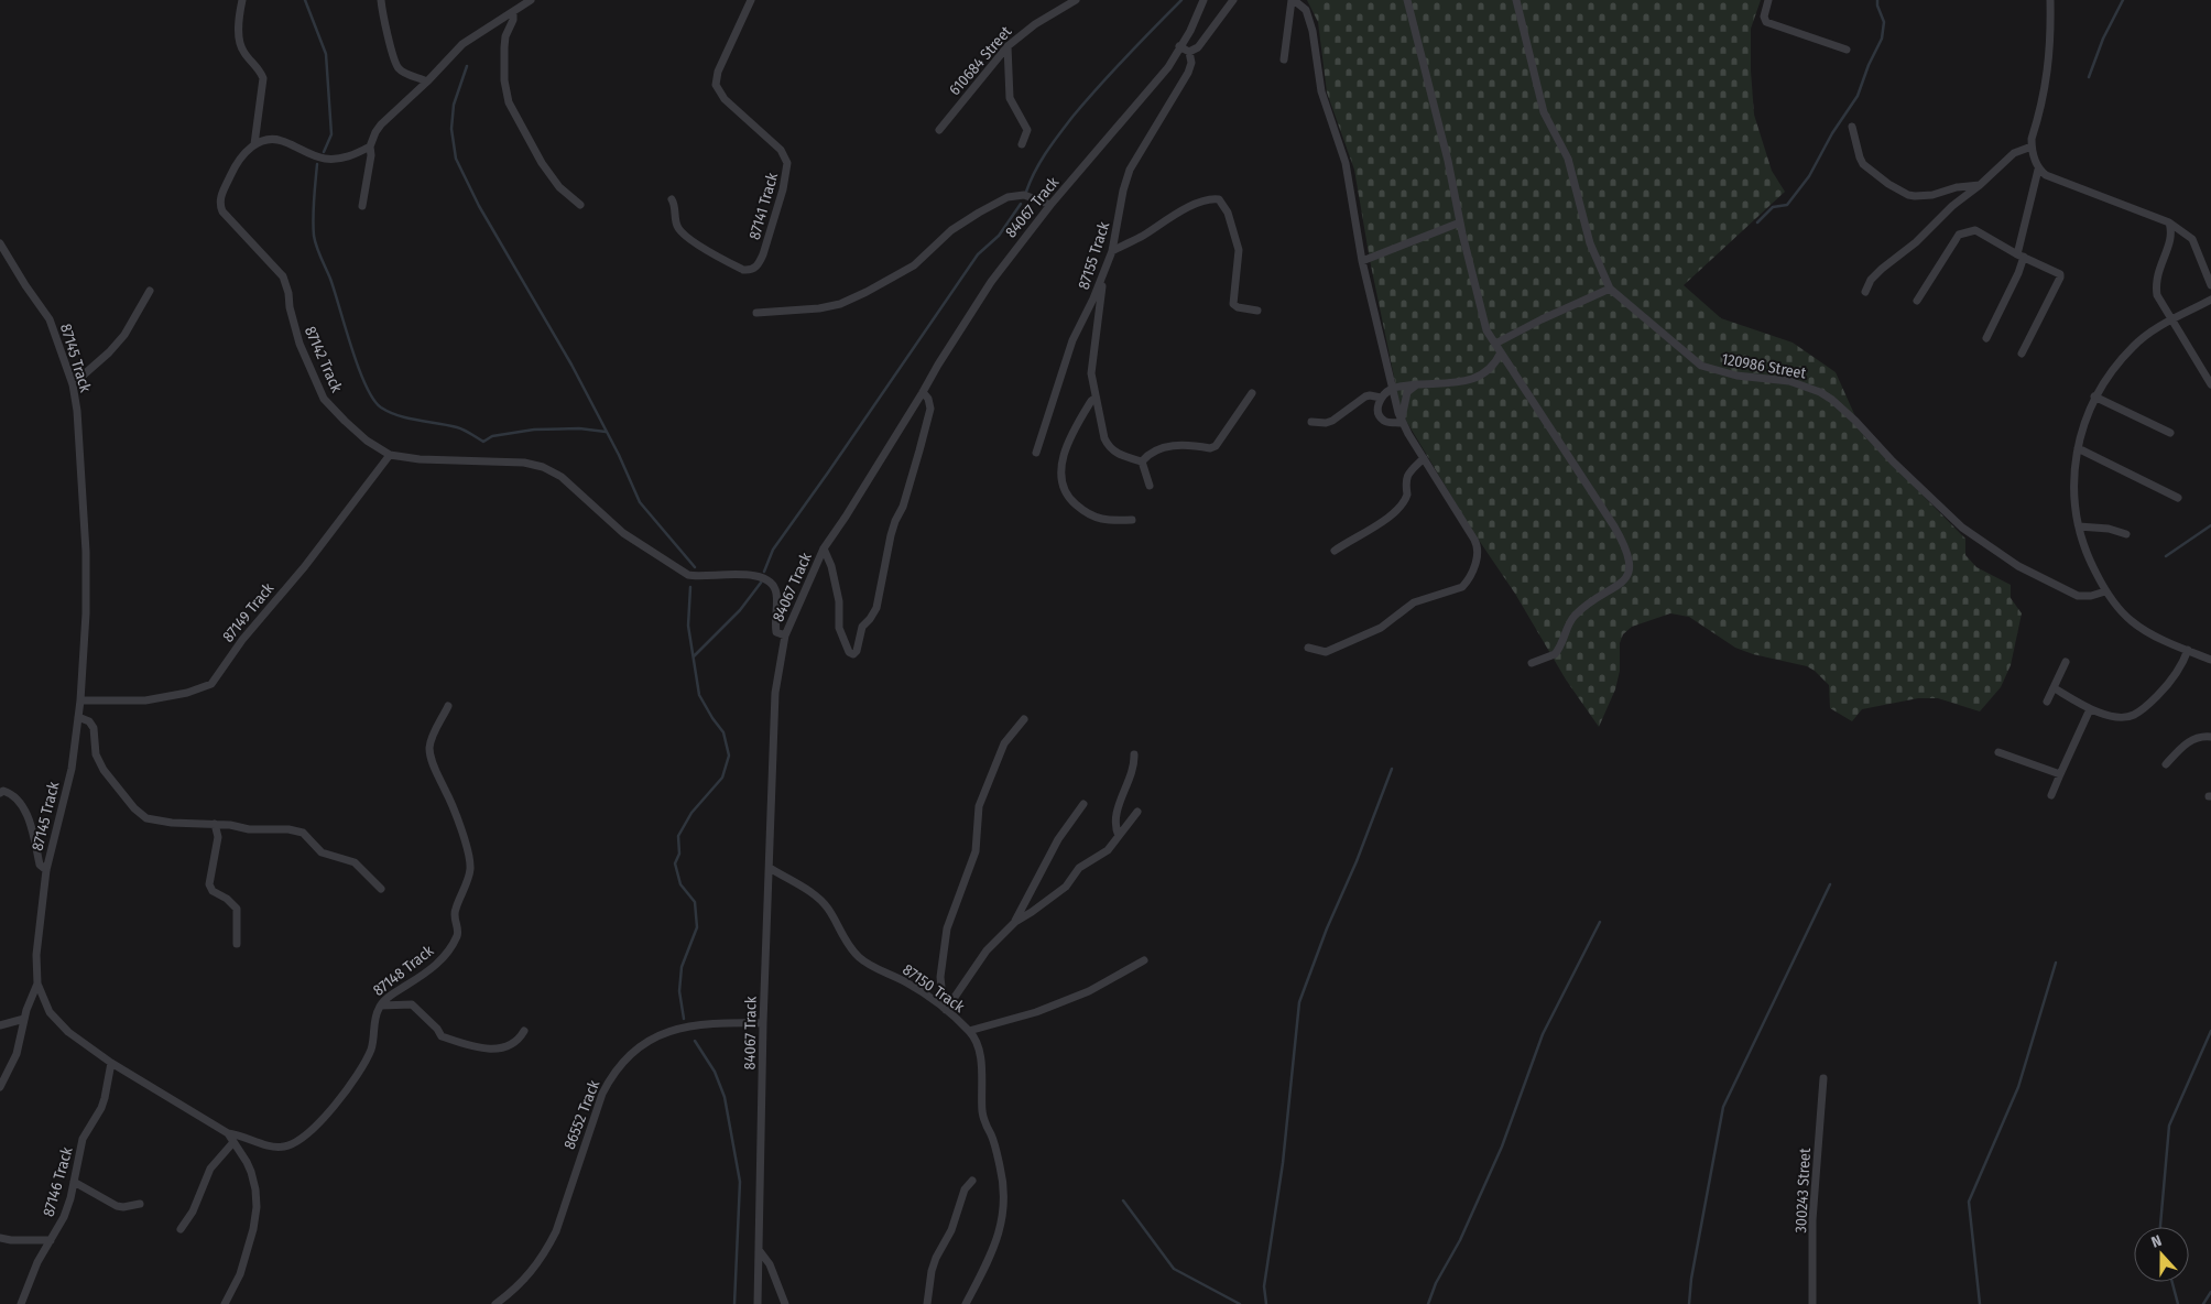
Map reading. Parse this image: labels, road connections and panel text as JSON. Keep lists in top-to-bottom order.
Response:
{
  "streets": {
    "street": [
      "610684 Street",
      "87141 Track",
      "84067 Track",
      "87155 Track",
      "87145 Track",
      "87142 Track",
      "120986 Street",
      "87149 Track",
      "87148 Track",
      "87150 Track",
      "86552 Track",
      "87146 Track",
      "300243 Street"
    ]
  },
  "crossings": [
    ["84067 Track", "87142 Track"],
    ["84067 Track", "87150 Track"],
    ["84067 Track", "86552 Track"],
    ["87145 Track", "87149 Track"],
    ["87145 Track", "87148 Track"],
    ["87145 Track", "87146 Track"],
    ["87142 Track", "87149 Track"]
  ],
  "north": "top"
}
